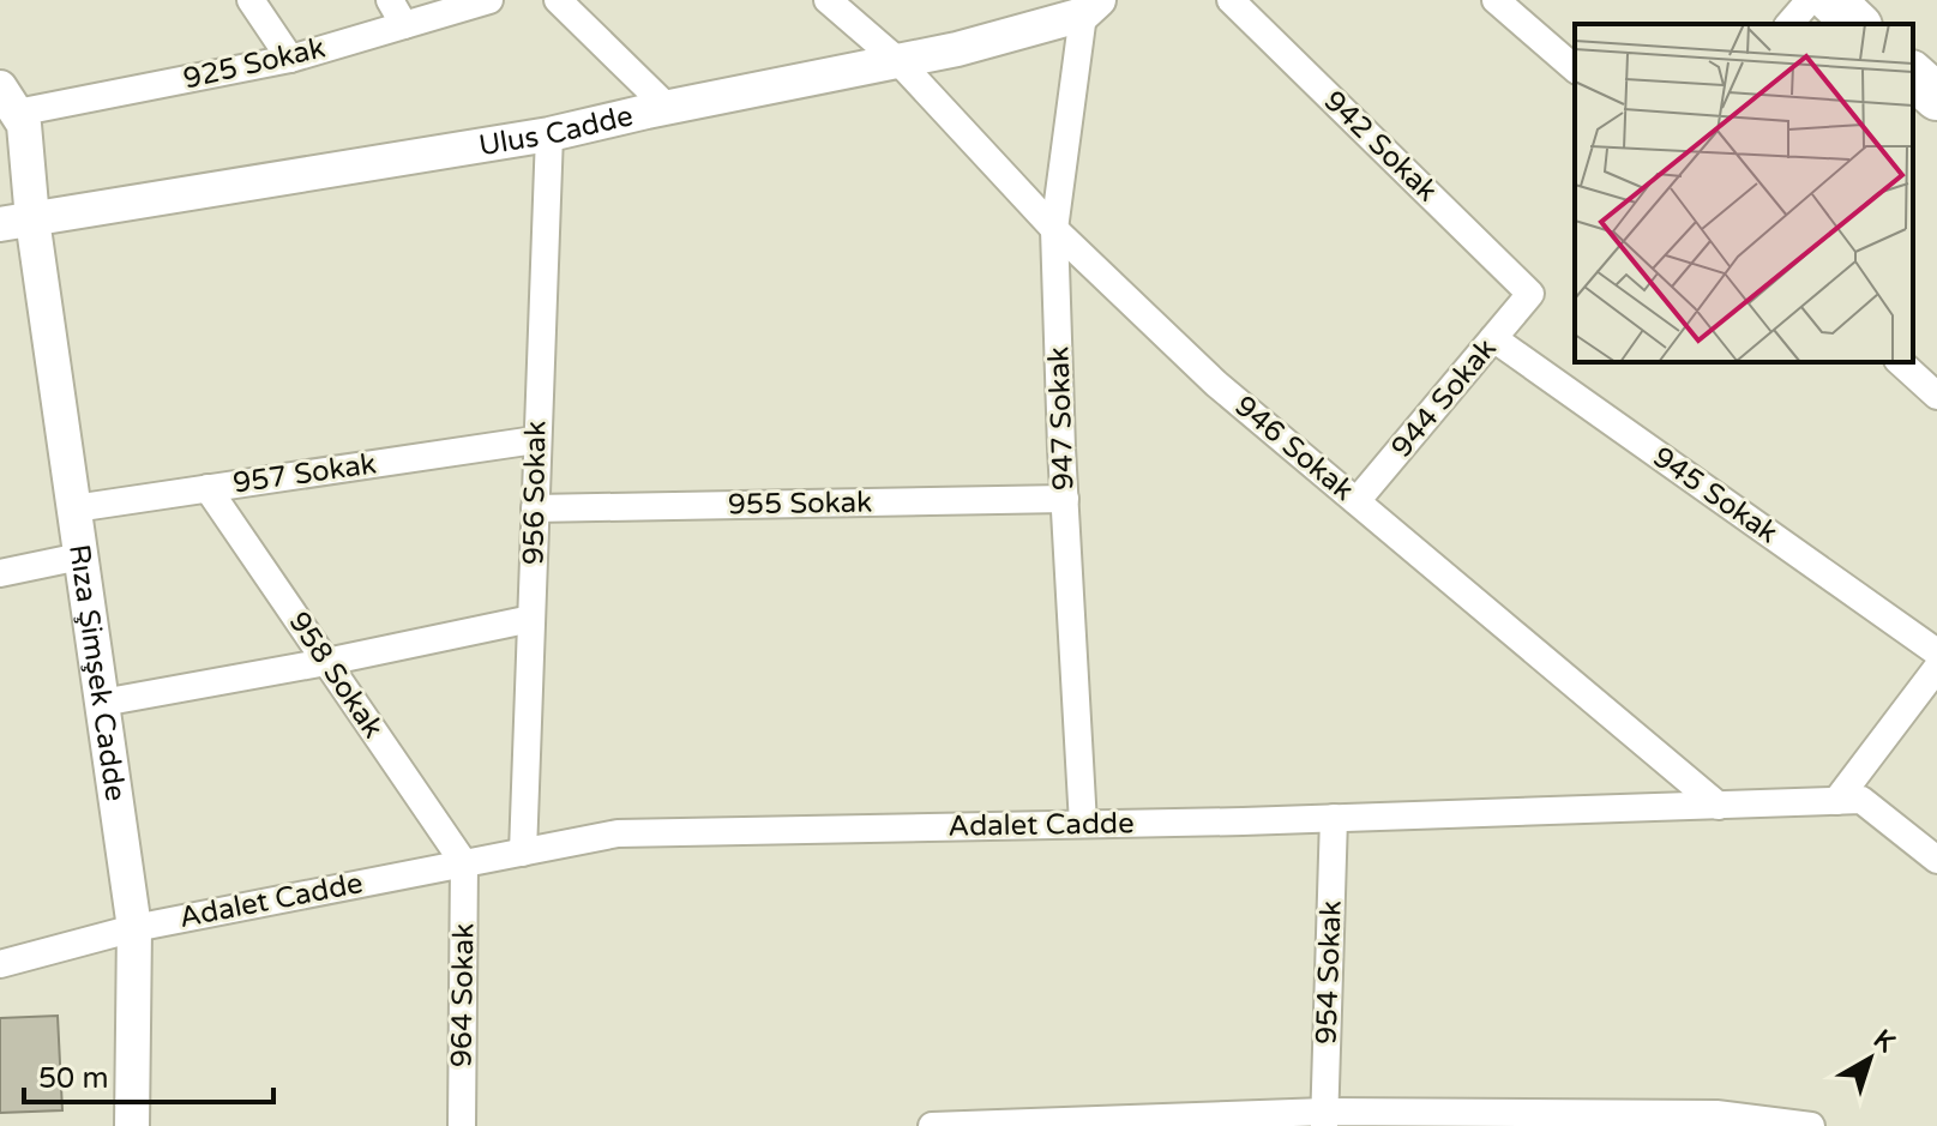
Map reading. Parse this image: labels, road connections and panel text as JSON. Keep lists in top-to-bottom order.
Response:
{
  "streets": {
    "street": [
      "925 Sokak",
      "Ulus Cadde",
      "942 Sokak",
      "944 Sokak",
      "947 Sokak",
      "946 Sokak",
      "957 Sokak",
      "956 Sokak",
      "945 Sokak",
      "955 Sokak",
      "Rıza Şimşek Cadde",
      "958 Sokak",
      "Adalet Cadde",
      "954 Sokak",
      "964 Sokak"
    ]
  },
  "crossings": [
    ["925 Sokak", "Rıza Şimşek Cadde"],
    ["Ulus Cadde", "947 Sokak"],
    ["Ulus Cadde", "946 Sokak"],
    ["Ulus Cadde", "956 Sokak"],
    ["Ulus Cadde", "Rıza Şimşek Cadde"],
    ["942 Sokak", "944 Sokak"],
    ["944 Sokak", "946 Sokak"],
    ["944 Sokak", "945 Sokak"],
    ["947 Sokak", "946 Sokak"],
    ["947 Sokak", "955 Sokak"],
    ["947 Sokak", "Adalet Cadde"],
    ["946 Sokak", "Adalet Cadde"],
    ["957 Sokak", "956 Sokak"],
    ["957 Sokak", "Rıza Şimşek Cadde"],
    ["957 Sokak", "958 Sokak"],
    ["956 Sokak", "955 Sokak"],
    ["956 Sokak", "Adalet Cadde"],
    ["Rıza Şimşek Cadde", "Adalet Cadde"],
    ["958 Sokak", "Adalet Cadde"],
    ["958 Sokak", "964 Sokak"],
    ["Adalet Cadde", "954 Sokak"],
    ["Adalet Cadde", "964 Sokak"]
  ],
  "scale_bar": "50 m",
  "north": "top right"
}
